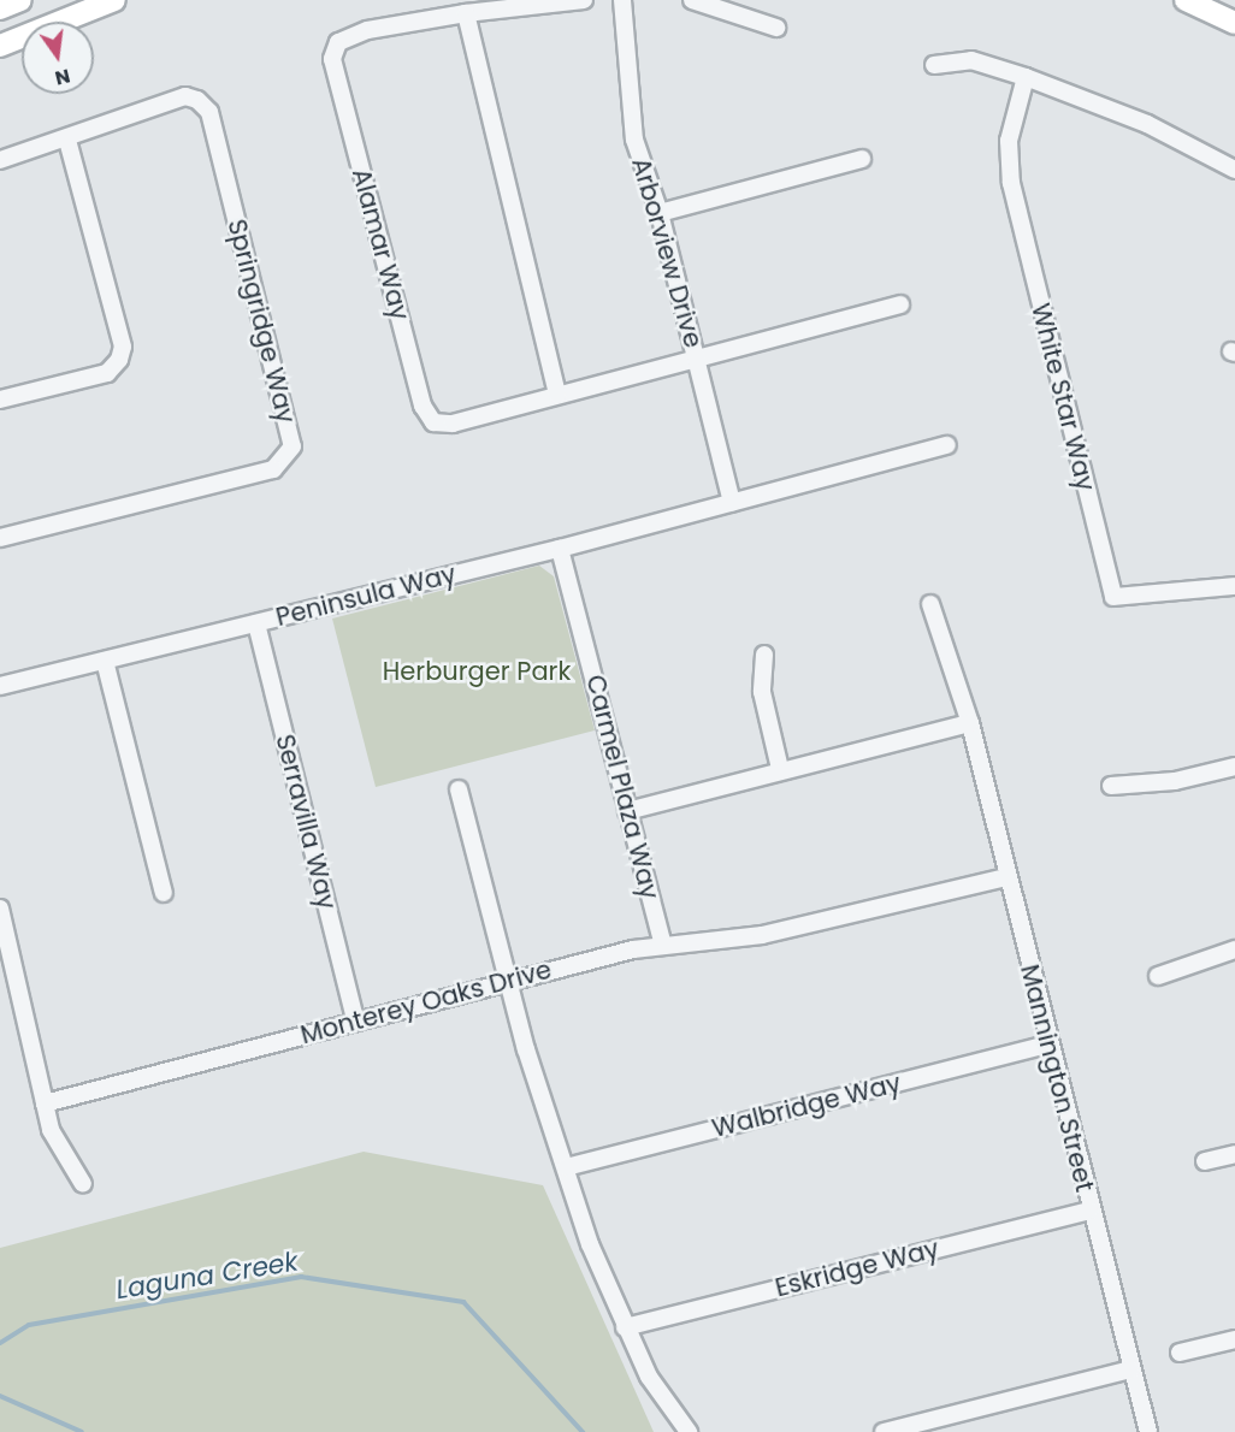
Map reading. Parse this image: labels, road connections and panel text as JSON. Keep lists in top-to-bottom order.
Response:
{
  "streets": {
    "street": [
      "Alamar Way",
      "Arborview Drive",
      "Springridge Way",
      "White Star Way",
      "Peninsula Way",
      "Carmel Plaza Way",
      "Serravilla Way",
      "Monterey Oaks Drive",
      "Mannington Street",
      "Walbridge Way",
      "Eskridge Way"
    ]
  },
  "crossings": [
    ["Alamar Way", "Arborview Drive"],
    ["Arborview Drive", "Peninsula Way"],
    ["Peninsula Way", "Carmel Plaza Way"],
    ["Peninsula Way", "Serravilla Way"],
    ["Carmel Plaza Way", "Monterey Oaks Drive"],
    ["Serravilla Way", "Monterey Oaks Drive"],
    ["Monterey Oaks Drive", "Mannington Street"],
    ["Mannington Street", "Walbridge Way"],
    ["Mannington Street", "Eskridge Way"]
  ],
  "water": ["Laguna Creek"],
  "parks": ["Herburger Park"],
  "north": "bottom"
}
